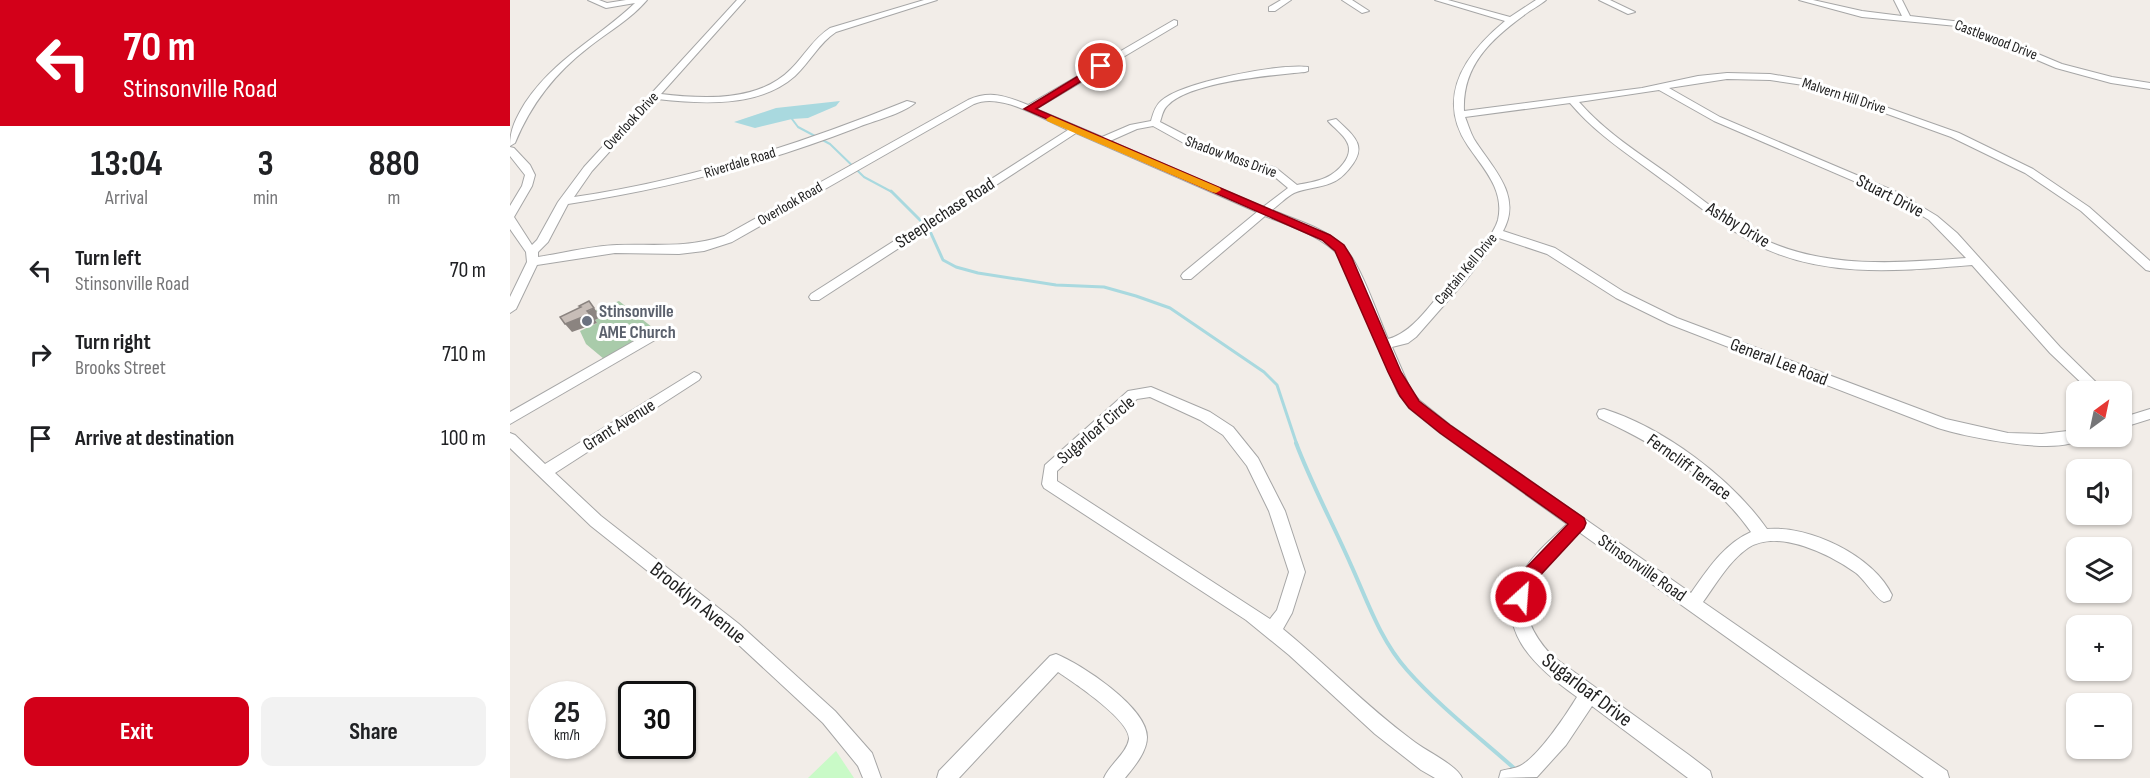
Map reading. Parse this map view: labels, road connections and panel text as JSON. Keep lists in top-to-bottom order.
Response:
{
  "streets": {
    "street": [
      "Castlewood Drive",
      "Malvern Hill Drive",
      "Overlook Drive",
      "Shadow Moss Drive",
      "Riverdale Road",
      "Stuart Drive",
      "Overlook Road",
      "Steeplechase Road",
      "Ashby Drive",
      "Captain Kell Drive",
      "General Lee Road",
      "Grant Avenue",
      "Sugarloaf Circle",
      "Ferncliff Terrace",
      "Stinsonville Road",
      "Brooklyn Avenue",
      "Sugarloaf Drive"
    ]
  },
  "crossings": [
    ["Malvern Hill Drive", "Stuart Drive"],
    ["Malvern Hill Drive", "Ashby Drive"],
    ["Malvern Hill Drive", "Captain Kell Drive"],
    ["Overlook Drive", "Riverdale Road"],
    ["Overlook Drive", "Overlook Road"],
    ["Stuart Drive", "Ashby Drive"],
    ["Overlook Road", "Stinsonville Road"],
    ["Steeplechase Road", "Stinsonville Road"],
    ["Captain Kell Drive", "General Lee Road"],
    ["Captain Kell Drive", "Stinsonville Road"],
    ["Grant Avenue", "Brooklyn Avenue"],
    ["Stinsonville Road", "Sugarloaf Drive"]
  ],
  "places": ["Stinsonville AME Church"],
  "north": "top right",
  "page": {
    "turn": ["70 m", "Stinsonville Road"],
    "eta": [
      "13:04",
      "Arrival",
      "3",
      "min",
      "880",
      "m"
    ],
    "list": [
      {
        "name": "Turn left",
        "note": "Stinsonville Road",
        "value": "70 m"
      },
      {
        "name": "Turn right",
        "note": "Brooks Street",
        "value": "710 m"
      },
      {
        "name": "Arrive at destination",
        "value": "100 m"
      }
    ],
    "map_buttons": ["+", "−"],
    "speed": "25 km/h",
    "limit": "30",
    "buttons": ["Exit", "Share"]
  }
}
